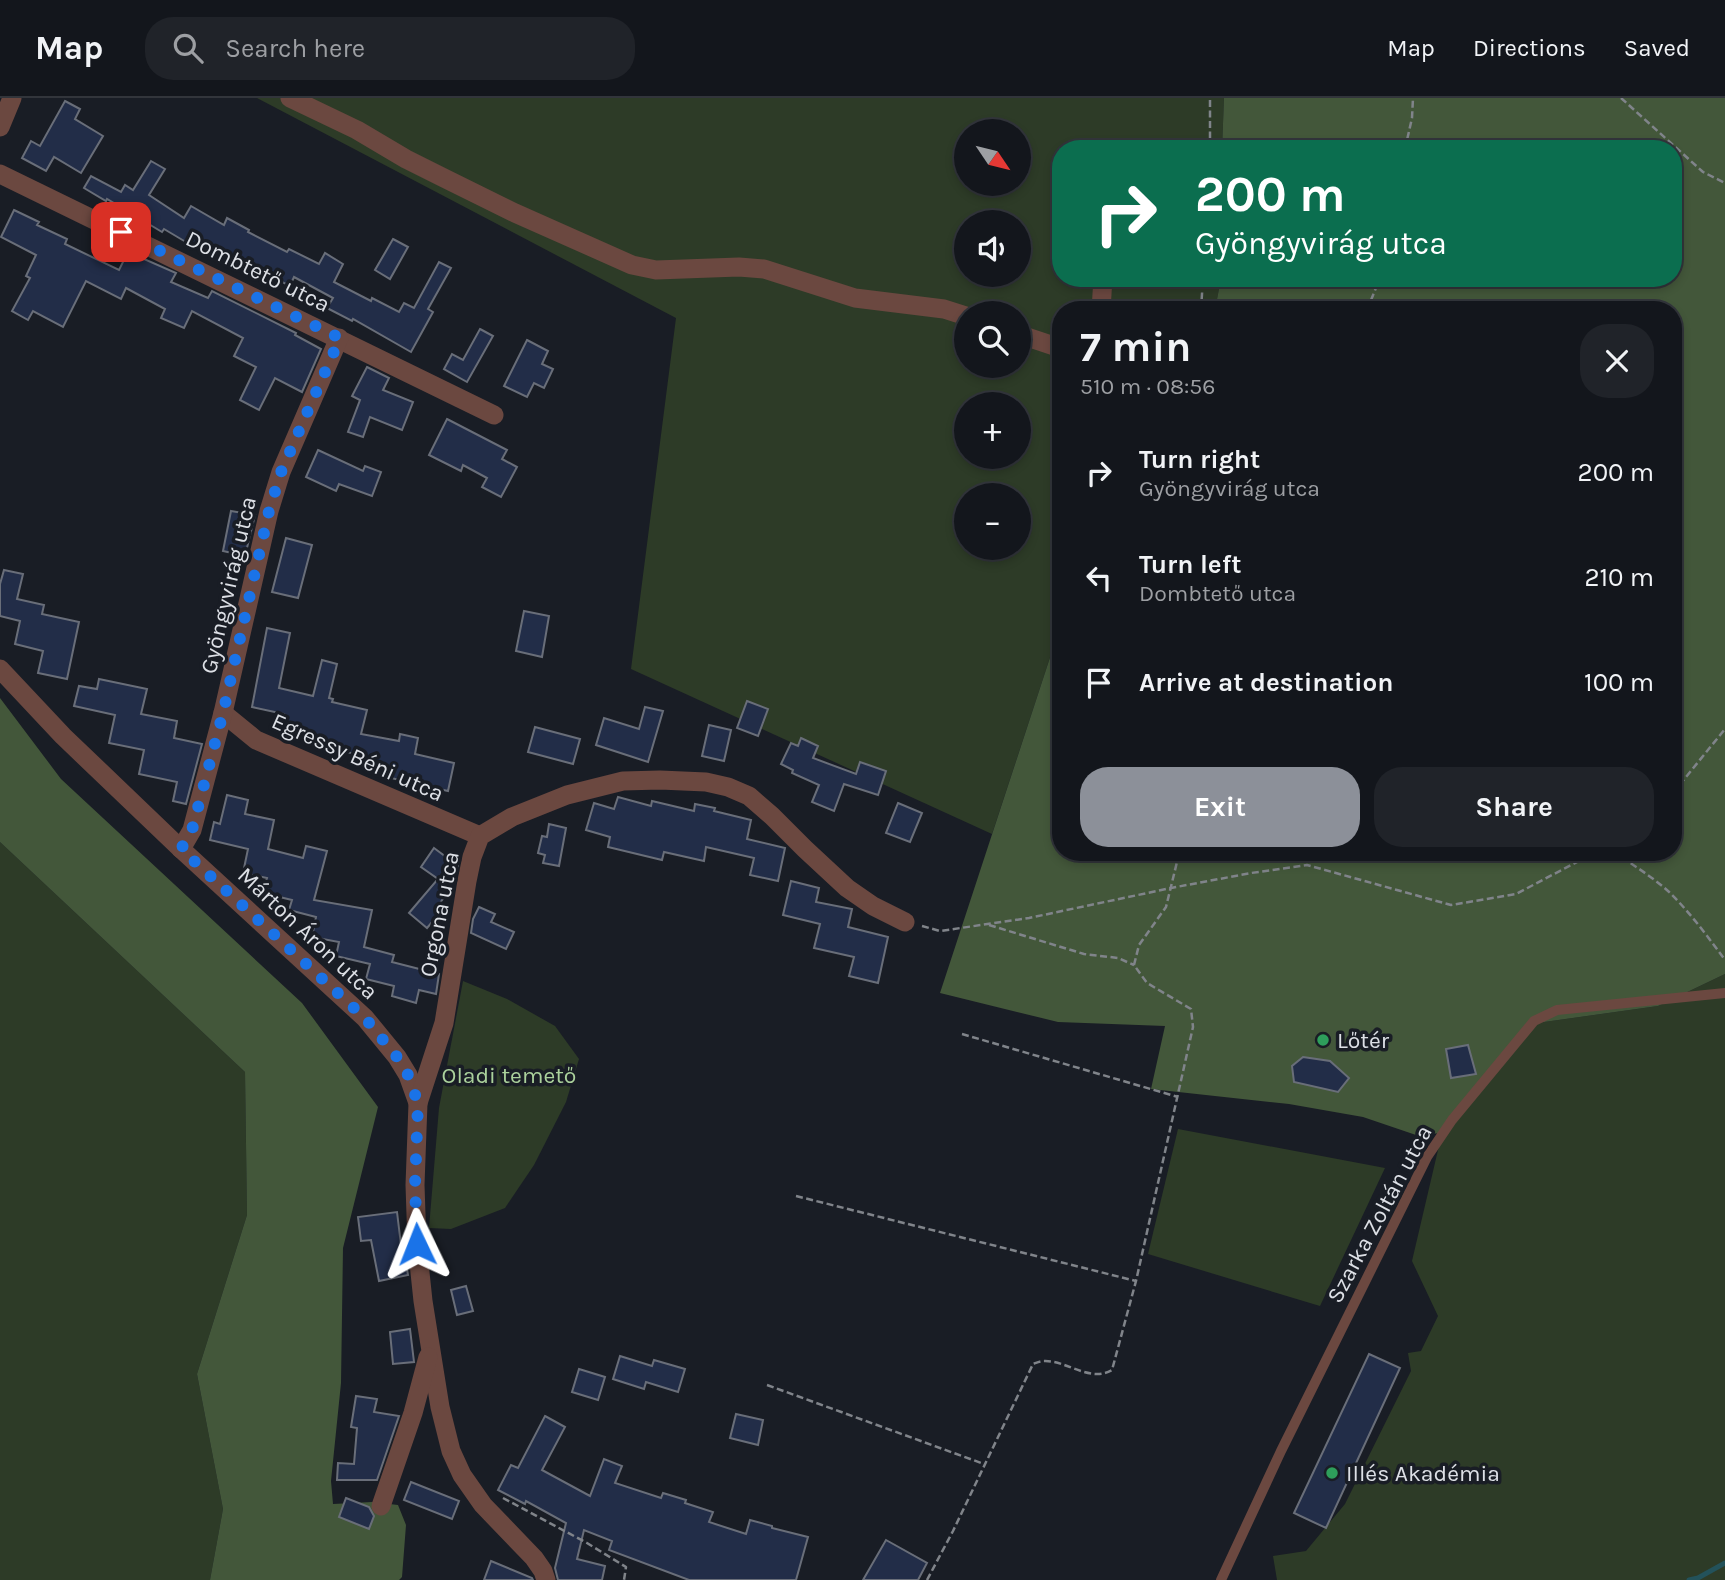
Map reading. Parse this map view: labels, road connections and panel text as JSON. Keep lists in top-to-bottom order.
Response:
{
  "streets": {
    "street": [
      "Dombtető utca",
      "Gyöngyvirág utca",
      "Egressy Béni utca",
      "Orgona utca",
      "Márton Áron utca"
    ],
    "lane": ["Szarka Zoltán utca"]
  },
  "crossings": [
    ["Dombtető utca", "Gyöngyvirág utca"],
    ["Gyöngyvirág utca", "Egressy Béni utca"],
    ["Gyöngyvirág utca", "Márton Áron utca"],
    ["Egressy Béni utca", "Orgona utca"],
    ["Orgona utca", "Márton Áron utca"]
  ],
  "parks": ["Oladi temető"],
  "places": ["Lőtér", "Illés Akadémia"],
  "north": "bottom right",
  "page": {
    "header": "Map",
    "search": "Search here",
    "nav": ["Map", "Directions", "Saved"],
    "map_buttons": ["+", "−"],
    "turn": ["200 m", "Gyöngyvirág utca"],
    "heading": ["7 min", "510 m · 08:56"],
    "list": [
      {
        "name": "Turn right",
        "note": "Gyöngyvirág utca",
        "value": "200 m"
      },
      {
        "name": "Turn left",
        "note": "Dombtető utca",
        "value": "210 m"
      },
      {
        "name": "Arrive at destination",
        "value": "100 m"
      }
    ],
    "buttons": ["Exit", "Share"]
  }
}
